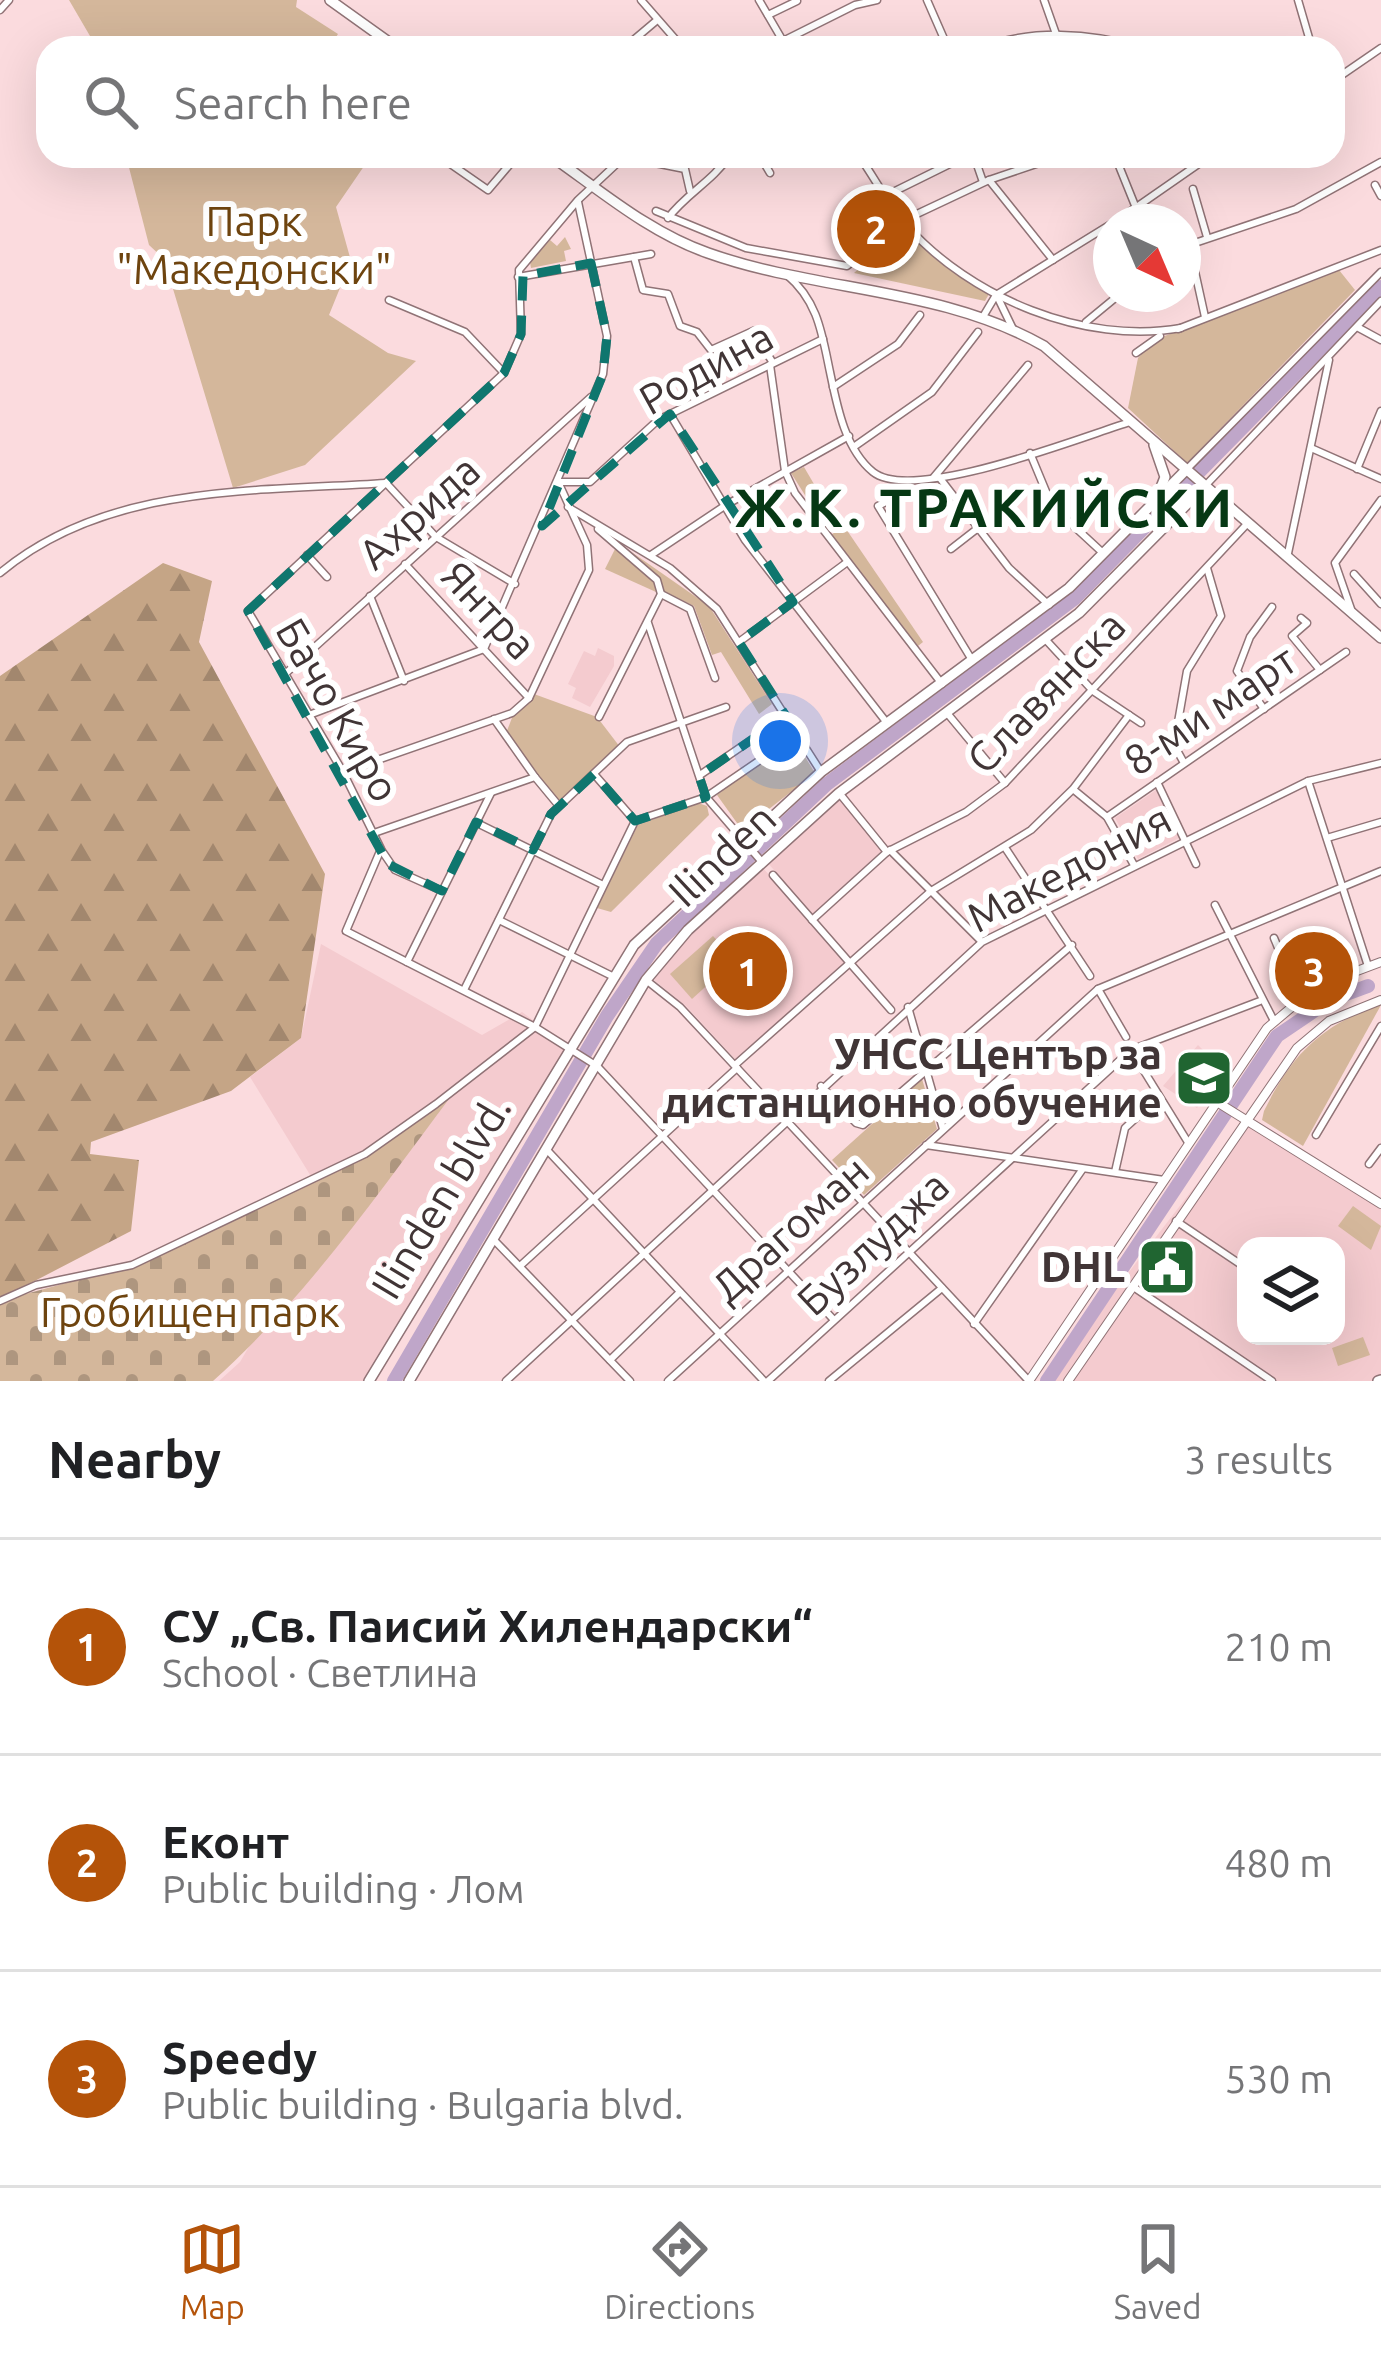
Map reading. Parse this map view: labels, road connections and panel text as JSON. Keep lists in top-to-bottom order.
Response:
{
  "streets": {
    "main road": ["Ilinden", "Ilinden blvd."],
    "street": [
      "Родина",
      "Ахрида",
      "Янтра",
      "Славянска",
      "Бачо Киро",
      "8-ми март",
      "Македония",
      "Драгоман",
      "Бузлуджа"
    ]
  },
  "crossings": [
    ["Ахрида", "Янтра"],
    ["Ахрида", "Бачо Киро"],
    ["Бачо Киро", "Ilinden"],
    ["Бачо Киро", "Македония"],
    ["Бачо Киро", "Ilinden blvd."],
    ["Бачо Киро", "Драгоман"],
    ["Бачо Киро", "Бузлуджа"],
    ["Ilinden", "Ilinden blvd."]
  ],
  "districts": ["Ж.К. ТРАКИЙСКИ"],
  "parks": ["Парк \"Македонски\"", "Гробищен парк"],
  "places": {
    "school or university": ["УНСС Център за дистанционно обучение"],
    "public building": ["DHL"]
  },
  "north": "bottom right",
  "page": {
    "search": "Search here",
    "pins": ["2", "1", "3"],
    "heading": ["Nearby", "3 results"],
    "list": [
      {
        "mark": "1",
        "name": "СУ „Св. Паисий Хилендарски“",
        "note": "School · Светлина",
        "value": "210 m"
      },
      {
        "mark": "2",
        "name": "Еконт",
        "note": "Public building · Лом",
        "value": "480 m"
      },
      {
        "mark": "3",
        "name": "Speedy",
        "note": "Public building · Bulgaria blvd.",
        "value": "530 m"
      }
    ],
    "nav": ["Map", "Directions", "Saved"]
  }
}
